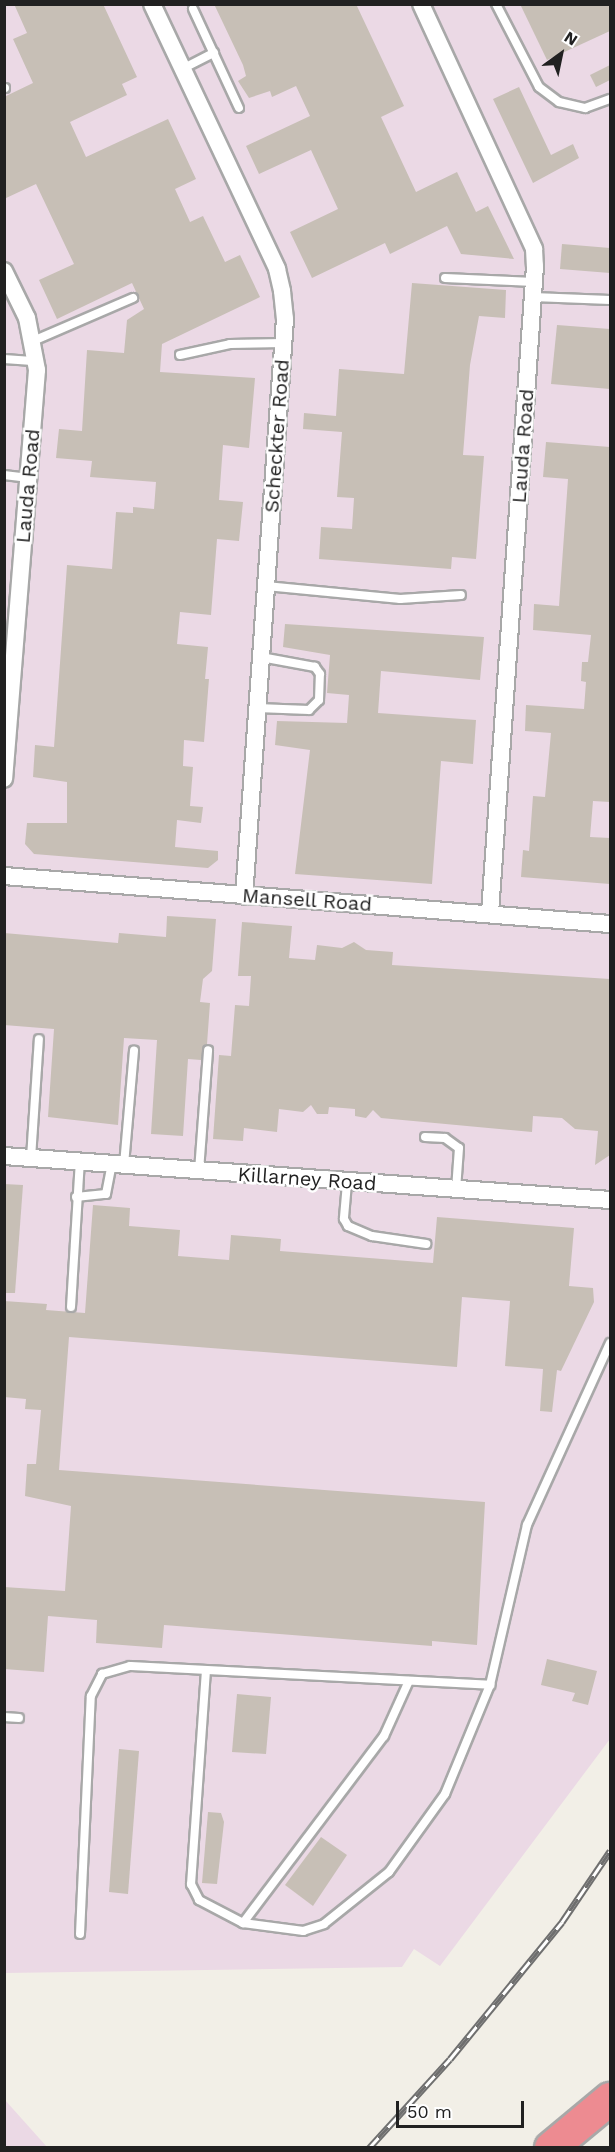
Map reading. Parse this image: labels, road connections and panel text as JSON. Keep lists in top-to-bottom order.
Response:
{
  "streets": {
    "street": [
      "Scheckter Road",
      "Lauda Road",
      "Mansell Road",
      "Killarney Road"
    ]
  },
  "crossings": [
    ["Scheckter Road", "Mansell Road"],
    ["Lauda Road", "Mansell Road"]
  ],
  "scale_bar": "50 m",
  "north": "top right"
}
